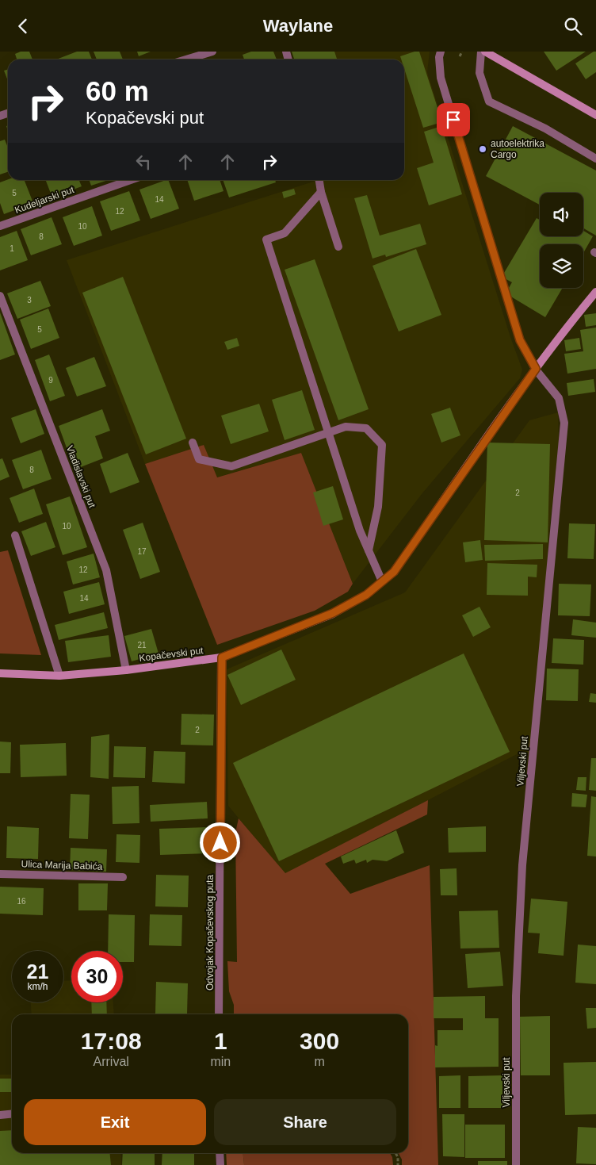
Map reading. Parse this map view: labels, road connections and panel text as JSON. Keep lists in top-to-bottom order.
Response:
{
  "streets": {
    "street": [
      "Kudeljarski put",
      "Vladislavski put",
      "Kopačevski put",
      "Viljevski put",
      "Ulica Marija Babića",
      "Odvojak Kopačevskog puta"
    ]
  },
  "crossings": [
    ["Vladislavski put", "Kopačevski put"],
    ["Kopačevski put", "Viljevski put"],
    ["Kopačevski put", "Odvojak Kopačevskog puta"]
  ],
  "places": ["autoelektrika Cargo"],
  "house_numbers": [
    "5",
    "14",
    "12",
    "10",
    "8",
    "1",
    "3",
    "5",
    "9",
    "8",
    "2",
    "10",
    "17",
    "12",
    "14",
    "21",
    "2",
    "16"
  ],
  "page": {
    "header": "Waylane",
    "turn": ["60 m", "Kopačevski put"],
    "speed": "21 km/h",
    "limit": "30",
    "eta": [
      "17:08",
      "Arrival",
      "1",
      "min",
      "300",
      "m"
    ],
    "buttons": ["Exit", "Share"]
  }
}
